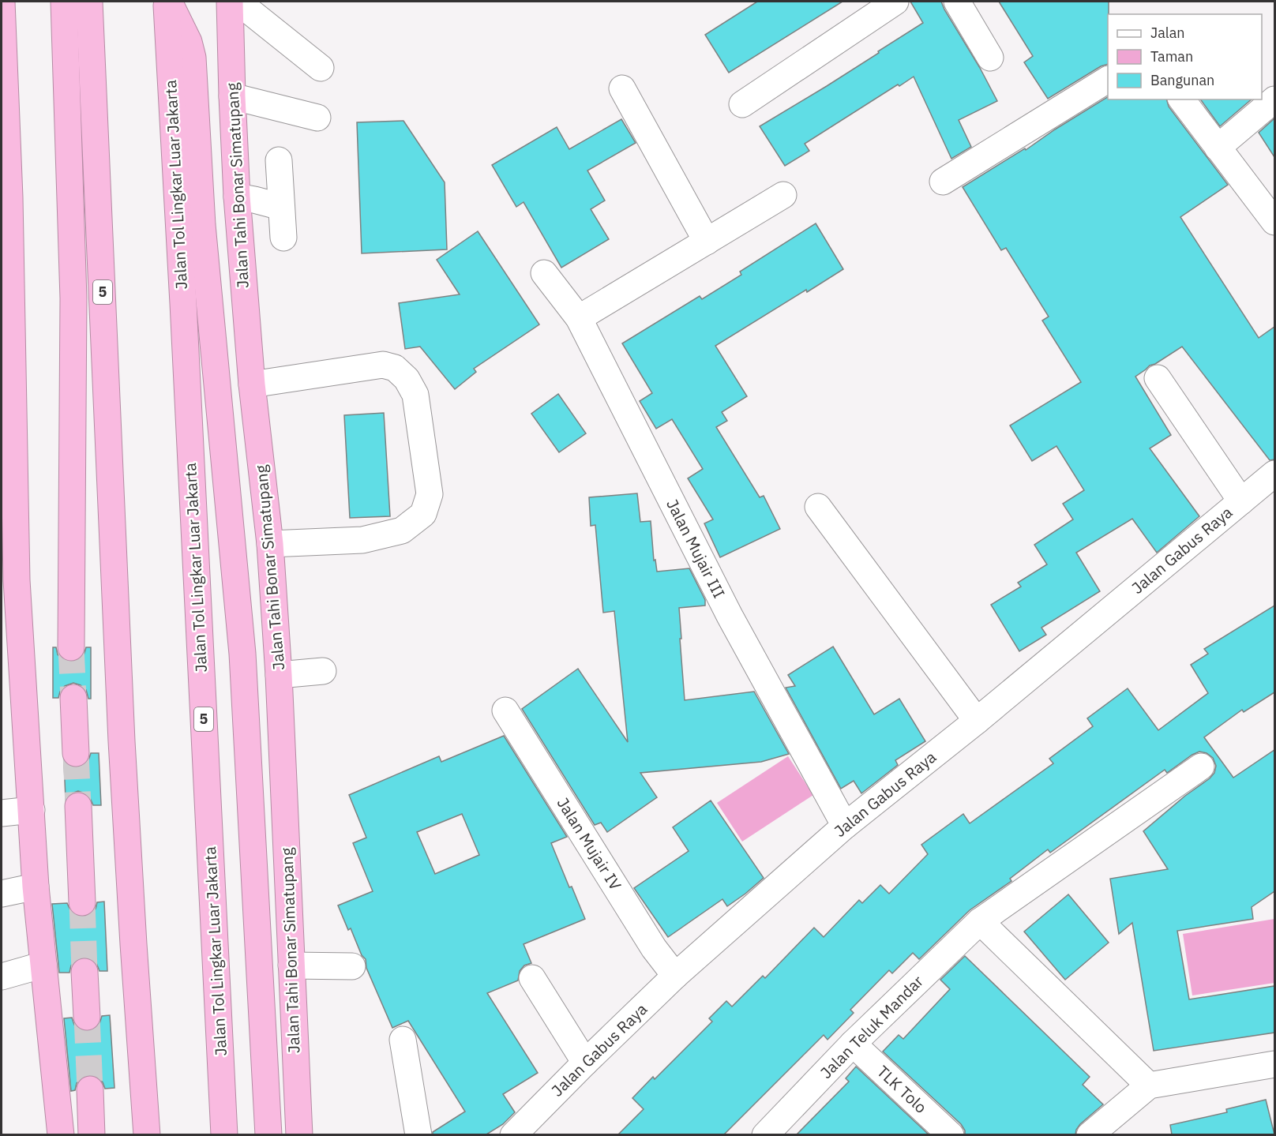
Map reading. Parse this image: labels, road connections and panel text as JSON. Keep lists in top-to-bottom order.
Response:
{
  "streets": {
    "highway": ["Jalan Tol Lingkar Luar Jakarta", "Jalan Tahi Bonar Simatupang", "5"],
    "street": [
      "Jalan Mujair III",
      "Jalan Gabus Raya",
      "Jalan Mujair IV",
      "Jalan Teluk Mandar",
      "TLK Tolo"
    ]
  },
  "crossings": [
    ["Jalan Mujair III", "Jalan Gabus Raya"],
    ["Jalan Gabus Raya", "Jalan Mujair IV"],
    ["Jalan Teluk Mandar", "TLK Tolo"]
  ],
  "legend": ["Jalan", "Taman", "Bangunan"]
}
